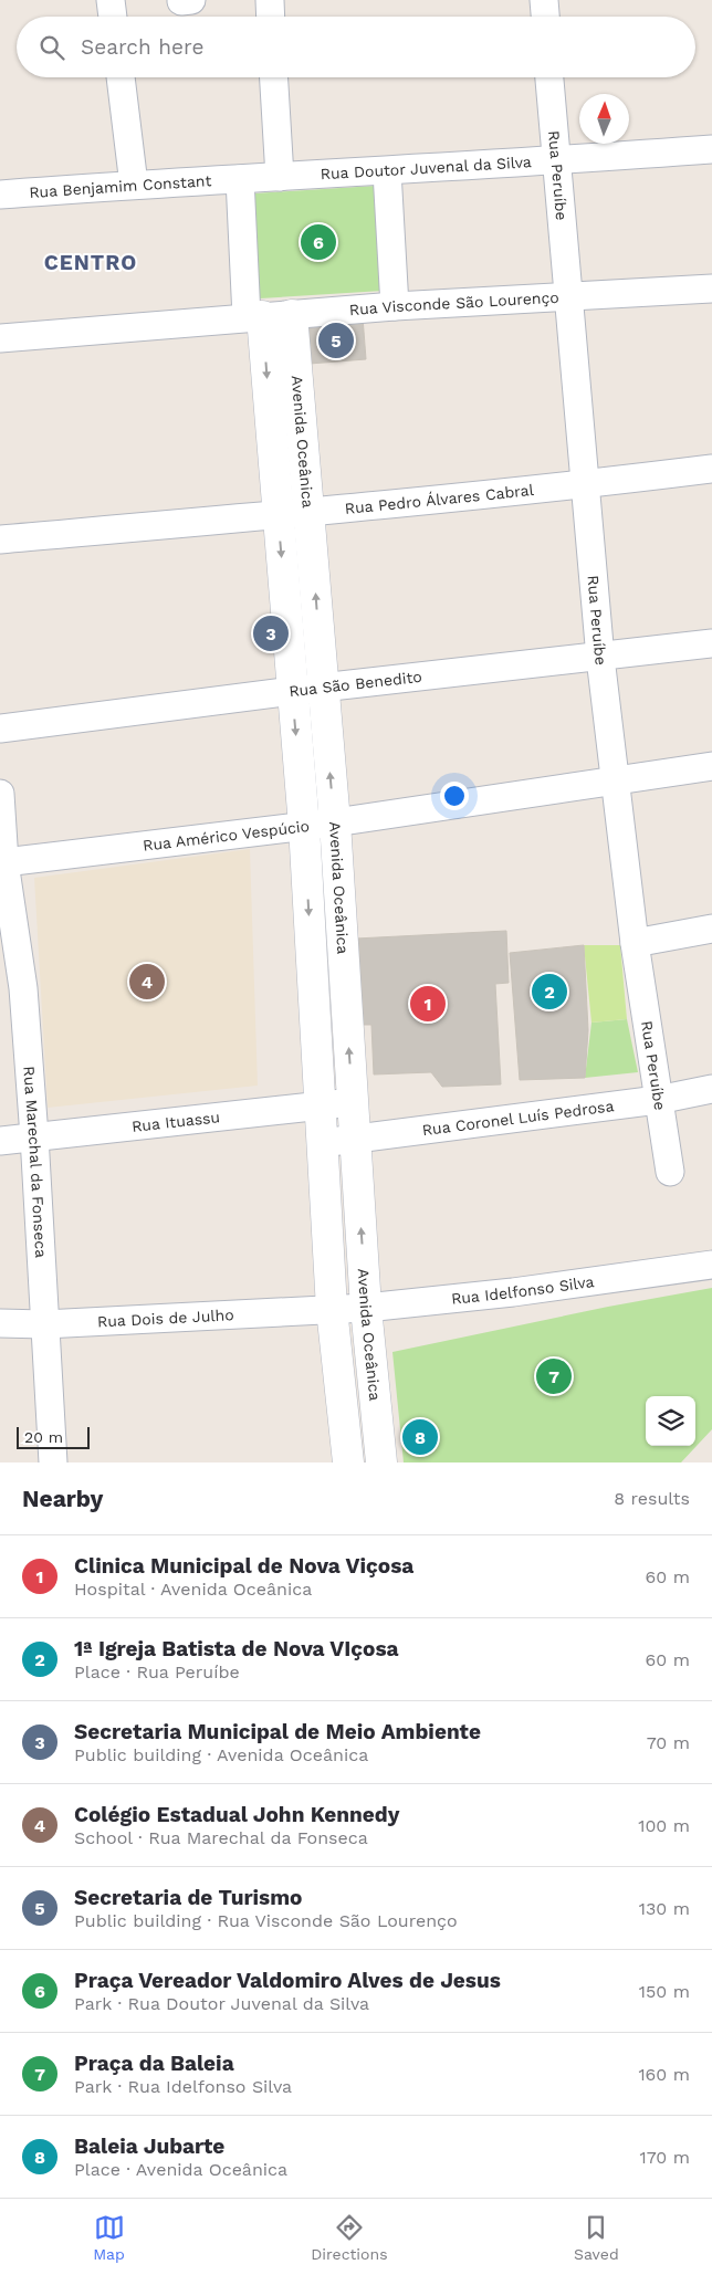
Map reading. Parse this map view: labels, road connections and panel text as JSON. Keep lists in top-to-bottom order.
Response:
{
  "streets": {
    "street": [
      "Rua Doutor Juvenal da Silva",
      "Rua Peruíbe",
      "Rua Benjamim Constant",
      "Rua Visconde São Lourenço",
      "Avenida Oceânica",
      "Rua Pedro Álvares Cabral",
      "Rua São Benedito",
      "Rua Américo Vespúcio",
      "Rua Coronel Luís Pedrosa",
      "Rua Ituassu",
      "Rua Marechal da Fonseca",
      "Rua Idelfonso Silva",
      "Rua Dois de Julho"
    ]
  },
  "crossings": [
    ["Rua Doutor Juvenal da Silva", "Rua Peruíbe"],
    ["Rua Doutor Juvenal da Silva", "Rua Benjamim Constant"],
    ["Rua Peruíbe", "Rua Visconde São Lourenço"],
    ["Rua Peruíbe", "Rua Pedro Álvares Cabral"],
    ["Rua Peruíbe", "Rua São Benedito"],
    ["Rua Peruíbe", "Rua Américo Vespúcio"],
    ["Rua Peruíbe", "Rua Coronel Luís Pedrosa"],
    ["Rua Visconde São Lourenço", "Avenida Oceânica"],
    ["Avenida Oceânica", "Rua Pedro Álvares Cabral"],
    ["Avenida Oceânica", "Rua São Benedito"],
    ["Avenida Oceânica", "Rua Américo Vespúcio"],
    ["Avenida Oceânica", "Rua Coronel Luís Pedrosa"],
    ["Avenida Oceânica", "Rua Ituassu"],
    ["Avenida Oceânica", "Rua Idelfonso Silva"],
    ["Avenida Oceânica", "Rua Dois de Julho"],
    ["Rua Américo Vespúcio", "Rua Marechal da Fonseca"],
    ["Rua Ituassu", "Rua Marechal da Fonseca"],
    ["Rua Marechal da Fonseca", "Rua Dois de Julho"],
    ["Rua Idelfonso Silva", "Rua Dois de Julho"]
  ],
  "districts": ["CENTRO"],
  "scale_bar": "20 m",
  "north": "top",
  "page": {
    "search": "Search here",
    "pins": [
      "6",
      "5",
      "3",
      "4",
      "2",
      "1",
      "7",
      "8"
    ],
    "scale": "20 m",
    "heading": ["Nearby", "8 results"],
    "list": [
      {
        "mark": "1",
        "name": "Clinica Municipal de Nova Viçosa",
        "note": "Hospital · Avenida Oceânica",
        "value": "60 m"
      },
      {
        "mark": "2",
        "name": "1ª Igreja Batista de Nova VIçosa",
        "note": "Place · Rua Peruíbe",
        "value": "60 m"
      },
      {
        "mark": "3",
        "name": "Secretaria Municipal de Meio Ambiente",
        "note": "Public building · Avenida Oceânica",
        "value": "70 m"
      },
      {
        "mark": "4",
        "name": "Colégio Estadual John Kennedy",
        "note": "School · Rua Marechal da Fonseca",
        "value": "100 m"
      },
      {
        "mark": "5",
        "name": "Secretaria de Turismo",
        "note": "Public building · Rua Visconde São Lourenço",
        "value": "130 m"
      },
      {
        "mark": "6",
        "name": "Praça Vereador Valdomiro Alves de Jesus",
        "note": "Park · Rua Doutor Juvenal da Silva",
        "value": "150 m"
      },
      {
        "mark": "7",
        "name": "Praça da Baleia",
        "note": "Park · Rua Idelfonso Silva",
        "value": "160 m"
      },
      {
        "mark": "8",
        "name": "Baleia Jubarte",
        "note": "Place · Avenida Oceânica",
        "value": "170 m"
      }
    ],
    "nav": ["Map", "Directions", "Saved"]
  }
}
